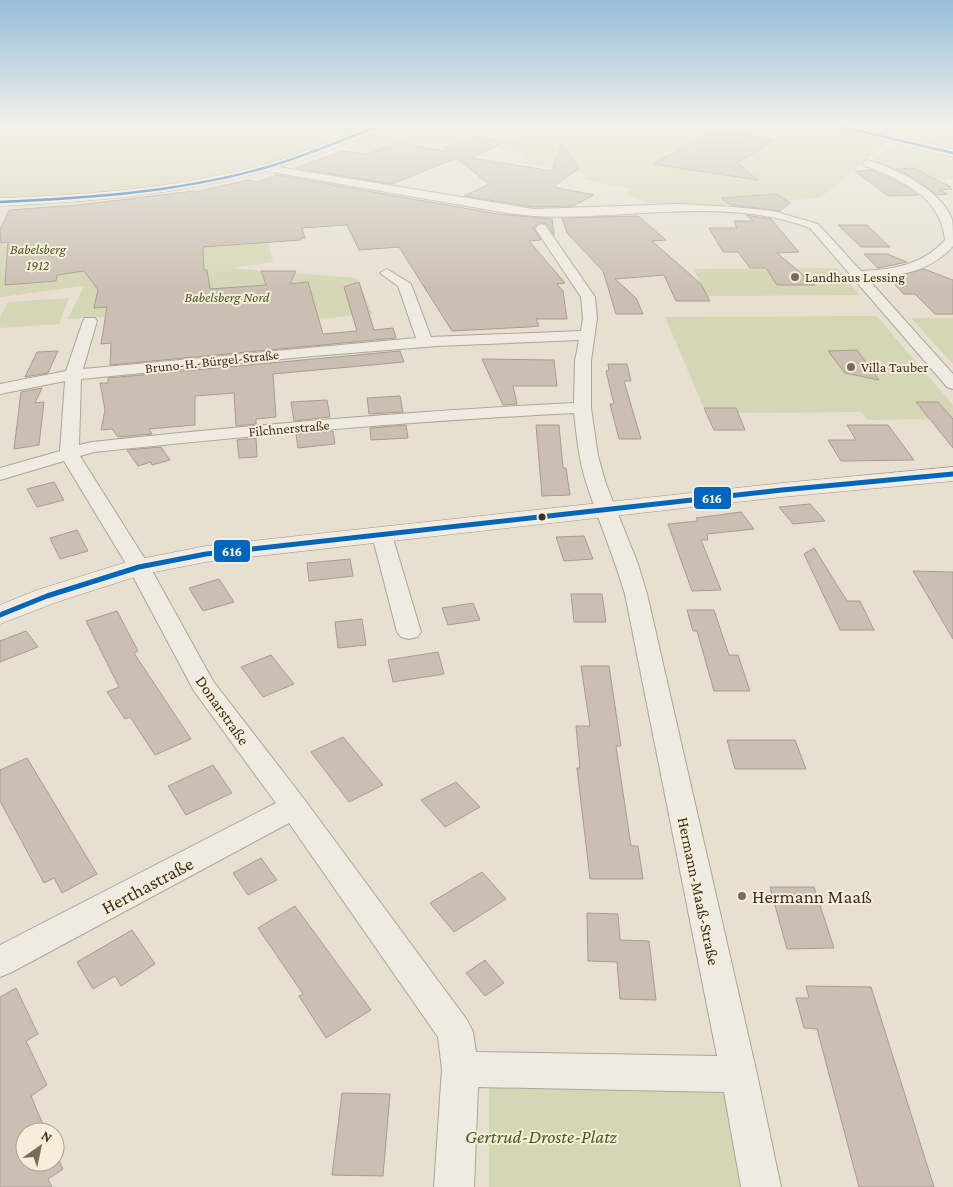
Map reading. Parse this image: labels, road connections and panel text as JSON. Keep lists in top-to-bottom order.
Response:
{
  "streets": {
    "street": [
      "Bruno-H.-Bürgel-Straße",
      "Filchnerstraße",
      "Donarstraße",
      "Herthastraße",
      "Hermann-Maaß-Straße"
    ]
  },
  "crossings": [
    ["Bruno-H.-Bürgel-Straße", "Hermann-Maaß-Straße"],
    ["Filchnerstraße", "Donarstraße"],
    ["Filchnerstraße", "Hermann-Maaß-Straße"],
    ["Donarstraße", "Herthastraße"]
  ],
  "parks": ["Babelsberg 1912", "Babelsberg Nord", "Gertrud-Droste-Platz"],
  "places": ["Landhaus Lessing", "Villa Tauber", "Hermann Maaß"],
  "lines": ["transit line 616"],
  "north": "top right"
}
